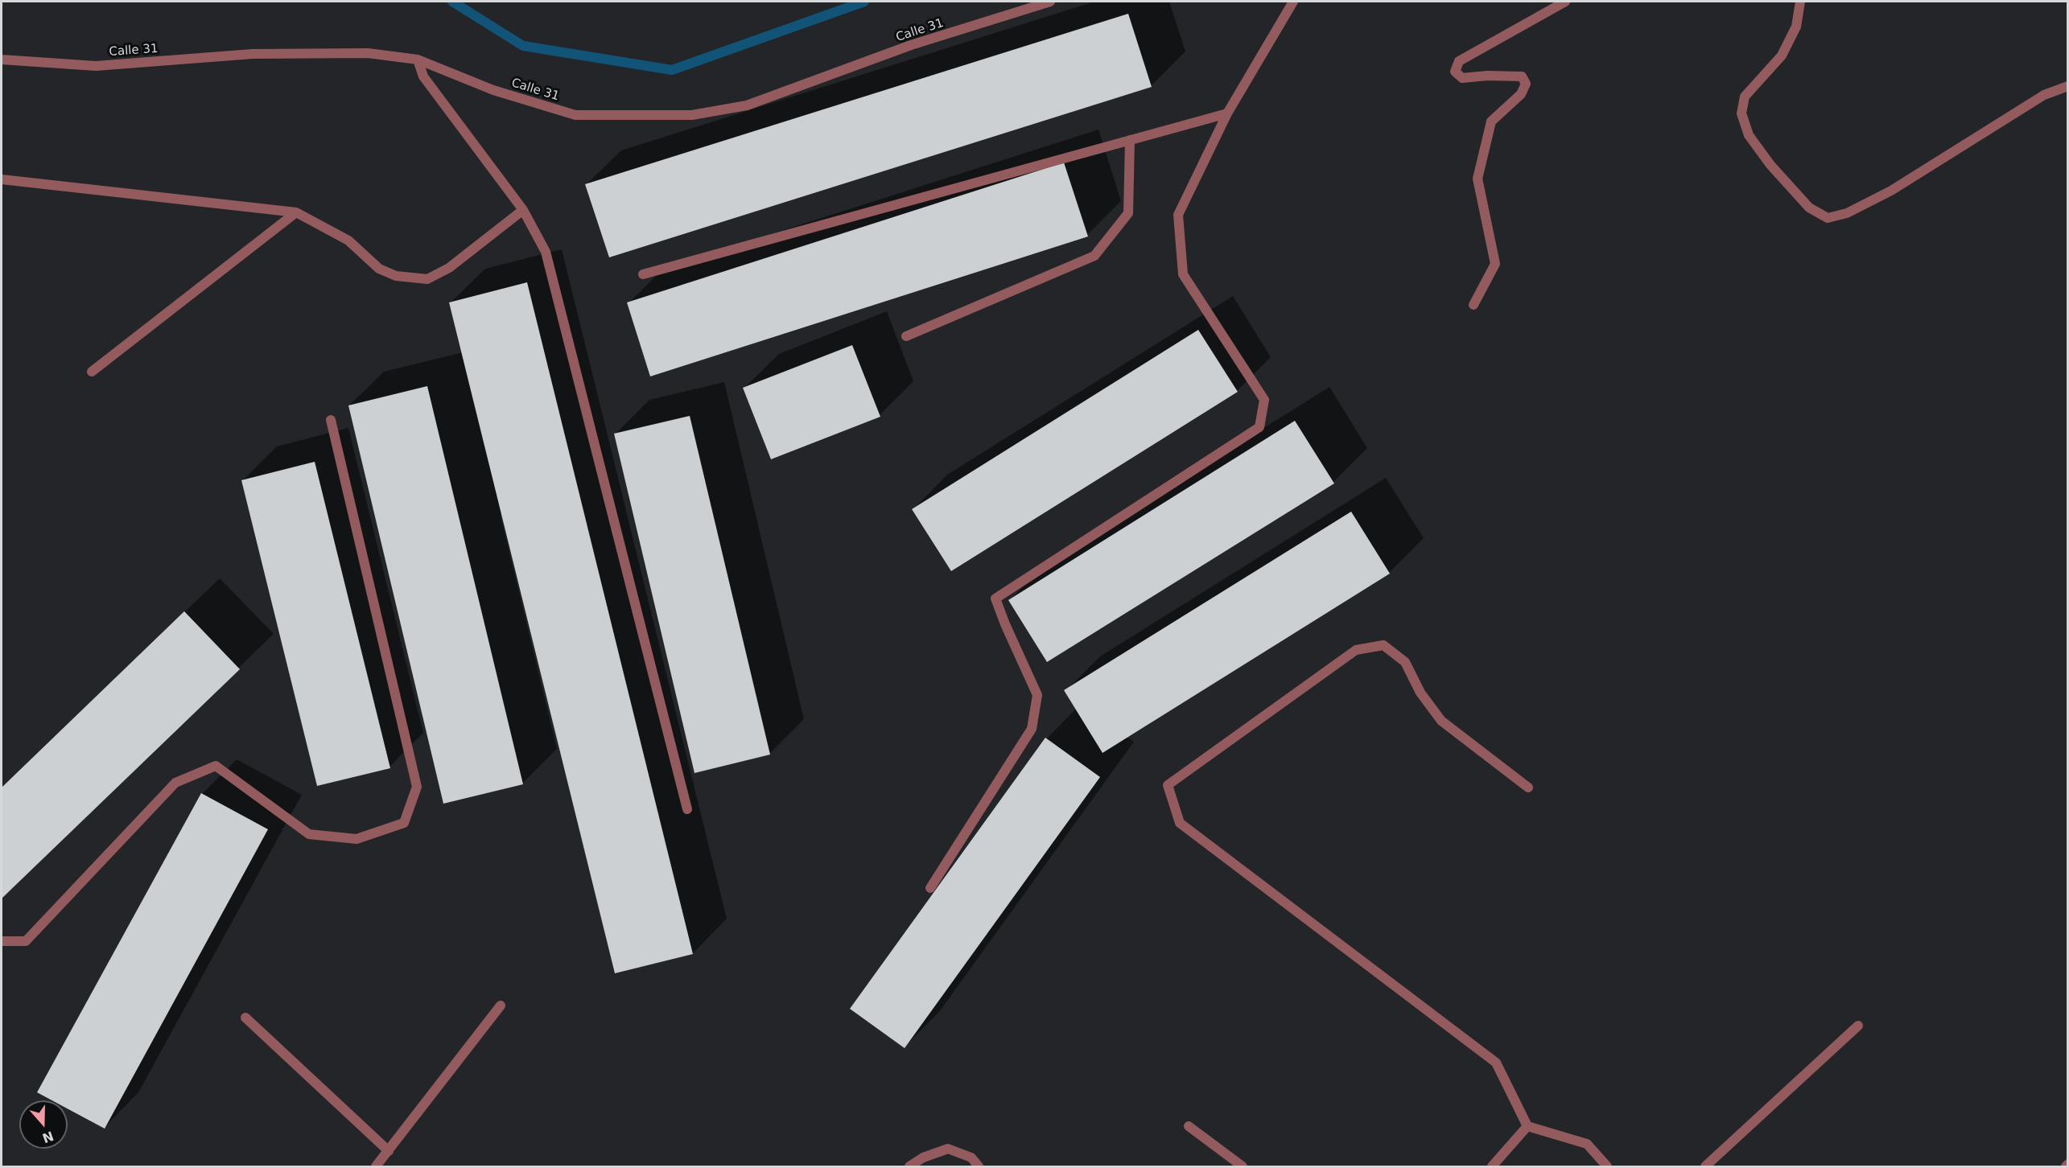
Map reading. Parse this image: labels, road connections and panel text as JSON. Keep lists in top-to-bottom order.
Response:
{
  "streets": {
    "street": ["Calle 31"]
  },
  "north": "bottom"
}
